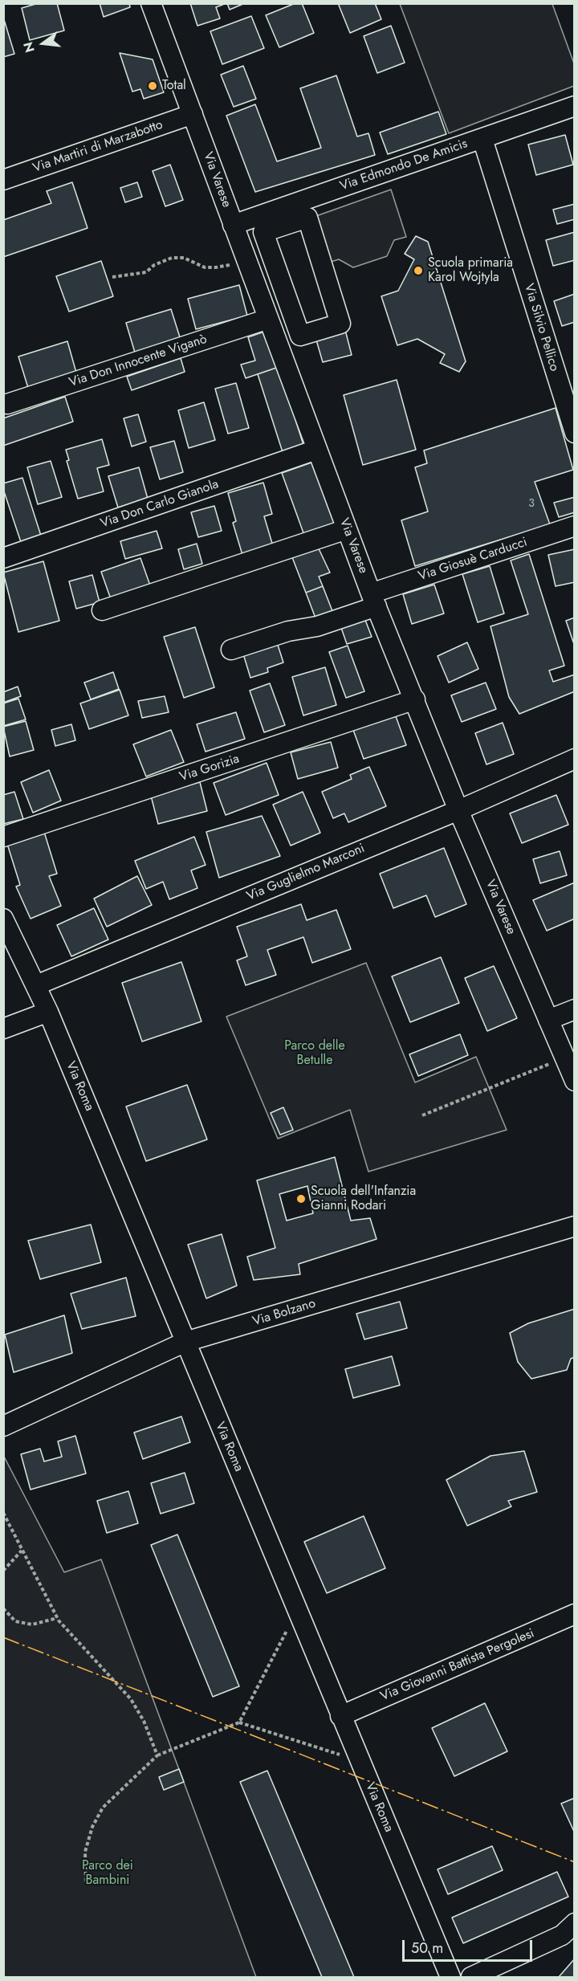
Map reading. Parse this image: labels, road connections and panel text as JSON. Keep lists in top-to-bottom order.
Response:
{
  "streets": {
    "street": [
      "Via Martiri di Marzabotto",
      "Via Edmondo De Amicis",
      "Via Varese",
      "Via Silvio Pellico",
      "Via Don Innocente Viganò",
      "Via Don Carlo Gianola",
      "Via Giosuè Carducci",
      "Via Gorizia",
      "Via Guglielmo Marconi",
      "Via Roma",
      "Via Bolzano",
      "Via Giovanni Battista Pergolesi"
    ]
  },
  "crossings": [
    ["Via Martiri di Marzabotto", "Via Varese"],
    ["Via Edmondo De Amicis", "Via Varese"],
    ["Via Edmondo De Amicis", "Via Silvio Pellico"],
    ["Via Varese", "Via Don Innocente Viganò"],
    ["Via Varese", "Via Don Carlo Gianola"],
    ["Via Varese", "Via Giosuè Carducci"],
    ["Via Varese", "Via Gorizia"],
    ["Via Varese", "Via Guglielmo Marconi"],
    ["Via Guglielmo Marconi", "Via Roma"],
    ["Via Roma", "Via Bolzano"],
    ["Via Roma", "Via Giovanni Battista Pergolesi"]
  ],
  "parks": ["Parco delle Betulle", "Parco dei Bambini"],
  "places": ["Total", "Scuola primaria Karol Wojtyla", "Scuola dell'Infanzia Gianni Rodari"],
  "house_numbers": ["3"],
  "scale_bar": "50 m",
  "north": "left"
}
